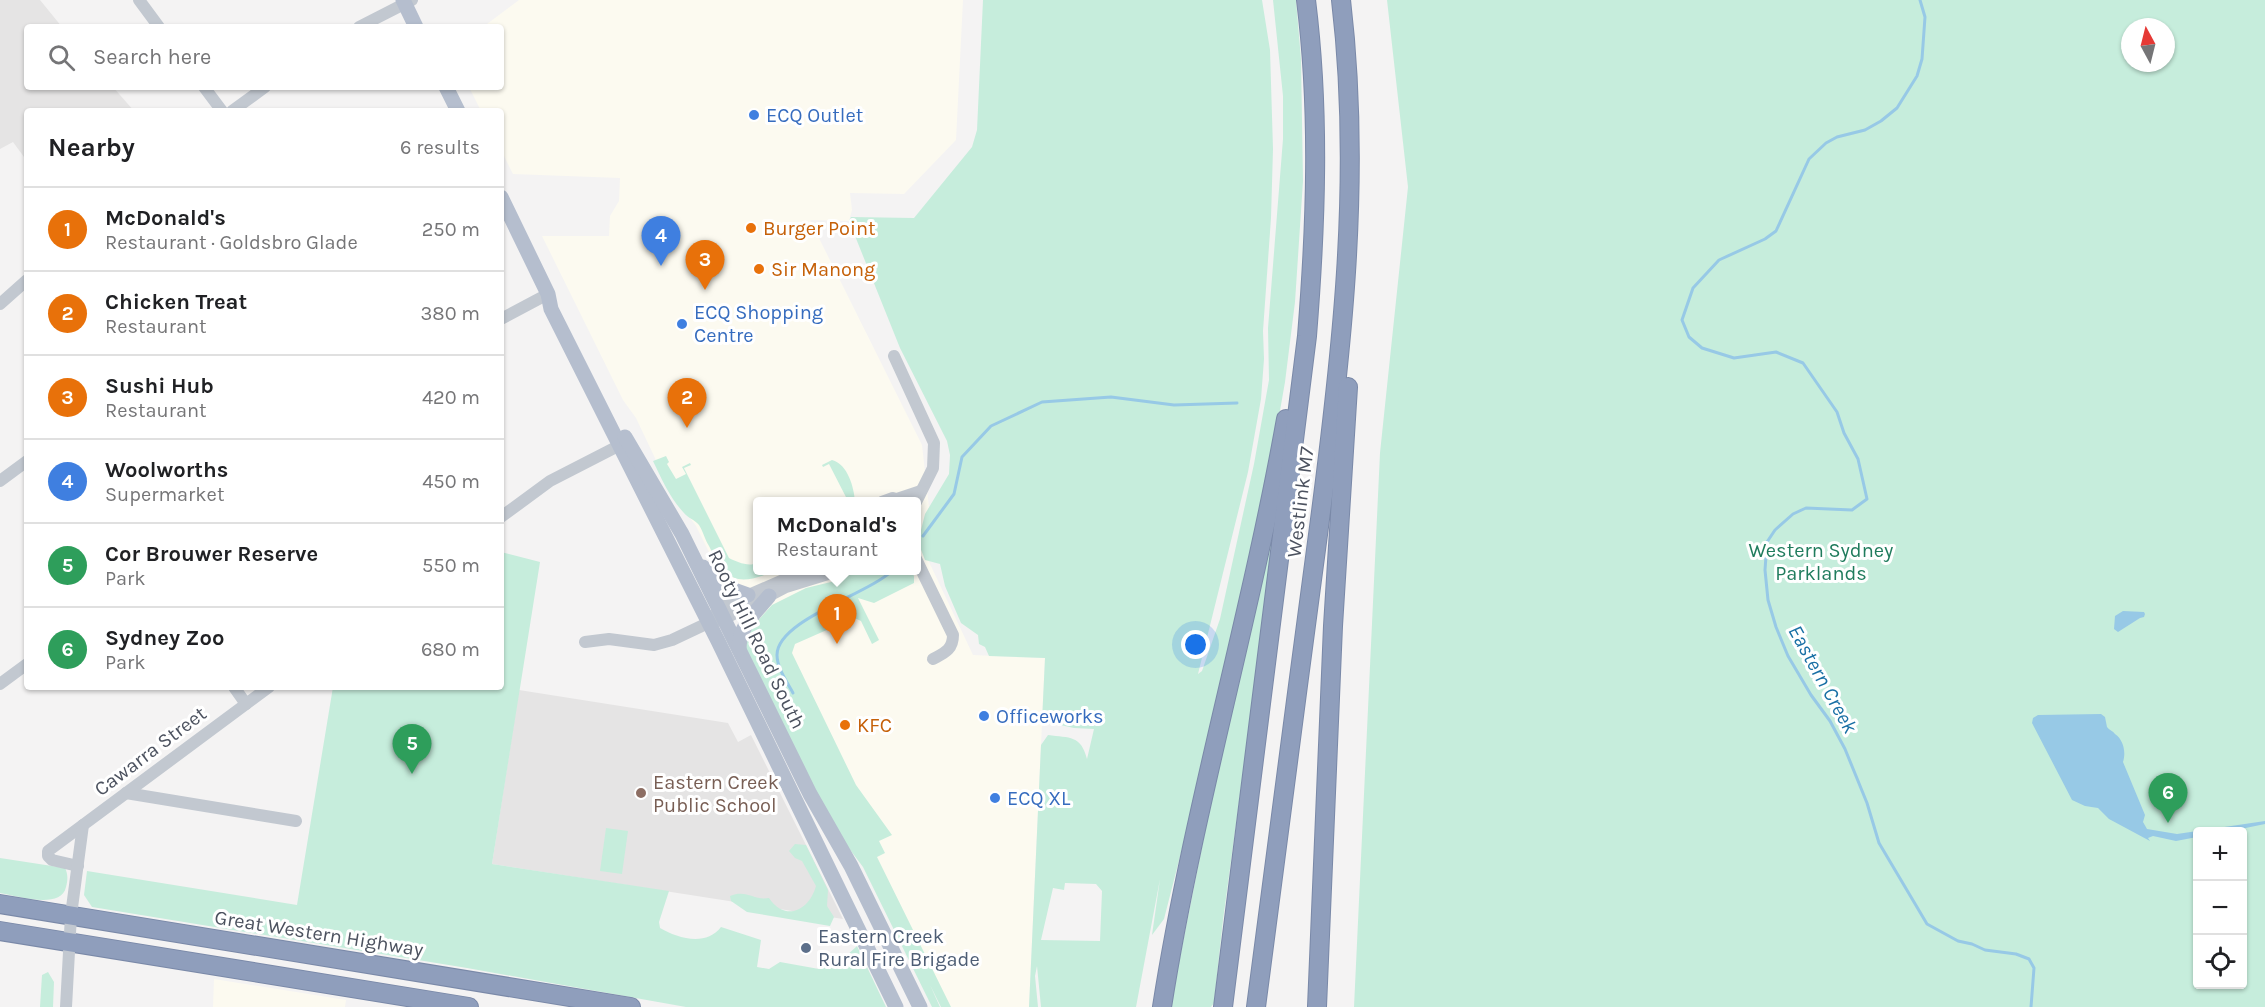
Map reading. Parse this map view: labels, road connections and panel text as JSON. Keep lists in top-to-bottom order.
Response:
{
  "streets": {
    "highway": ["Westlink M7", "Great Western Highway"],
    "main road": ["Rooty Hill Road South"],
    "street": ["Cawarra Street"]
  },
  "water": ["Eastern Creek"],
  "parks": ["Western Sydney Parklands"],
  "places": [
    "ECQ Outlet",
    "Burger Point",
    "Sir Manong",
    "ECQ Shopping Centre",
    "Officeworks",
    "KFC",
    "Eastern Creek Public School",
    "ECQ XL",
    "Eastern Creek Rural Fire Brigade"
  ],
  "north": "top",
  "page": {
    "search": "Search here",
    "heading": ["Nearby", "6 results"],
    "list": [
      {
        "mark": "1",
        "name": "McDonald's",
        "note": "Restaurant · Goldsbro Glade",
        "value": "250 m"
      },
      {
        "mark": "2",
        "name": "Chicken Treat",
        "note": "Restaurant",
        "value": "380 m"
      },
      {
        "mark": "3",
        "name": "Sushi Hub",
        "note": "Restaurant",
        "value": "420 m"
      },
      {
        "mark": "4",
        "name": "Woolworths",
        "note": "Supermarket",
        "value": "450 m"
      },
      {
        "mark": "5",
        "name": "Cor Brouwer Reserve",
        "note": "Park",
        "value": "550 m"
      },
      {
        "mark": "6",
        "name": "Sydney Zoo",
        "note": "Park",
        "value": "680 m"
      }
    ],
    "pins": [
      "4",
      "3",
      "2",
      "1",
      "5",
      "6"
    ],
    "popup": ["McDonald's", "Restaurant"],
    "map_buttons": ["+", "−"]
  }
}
